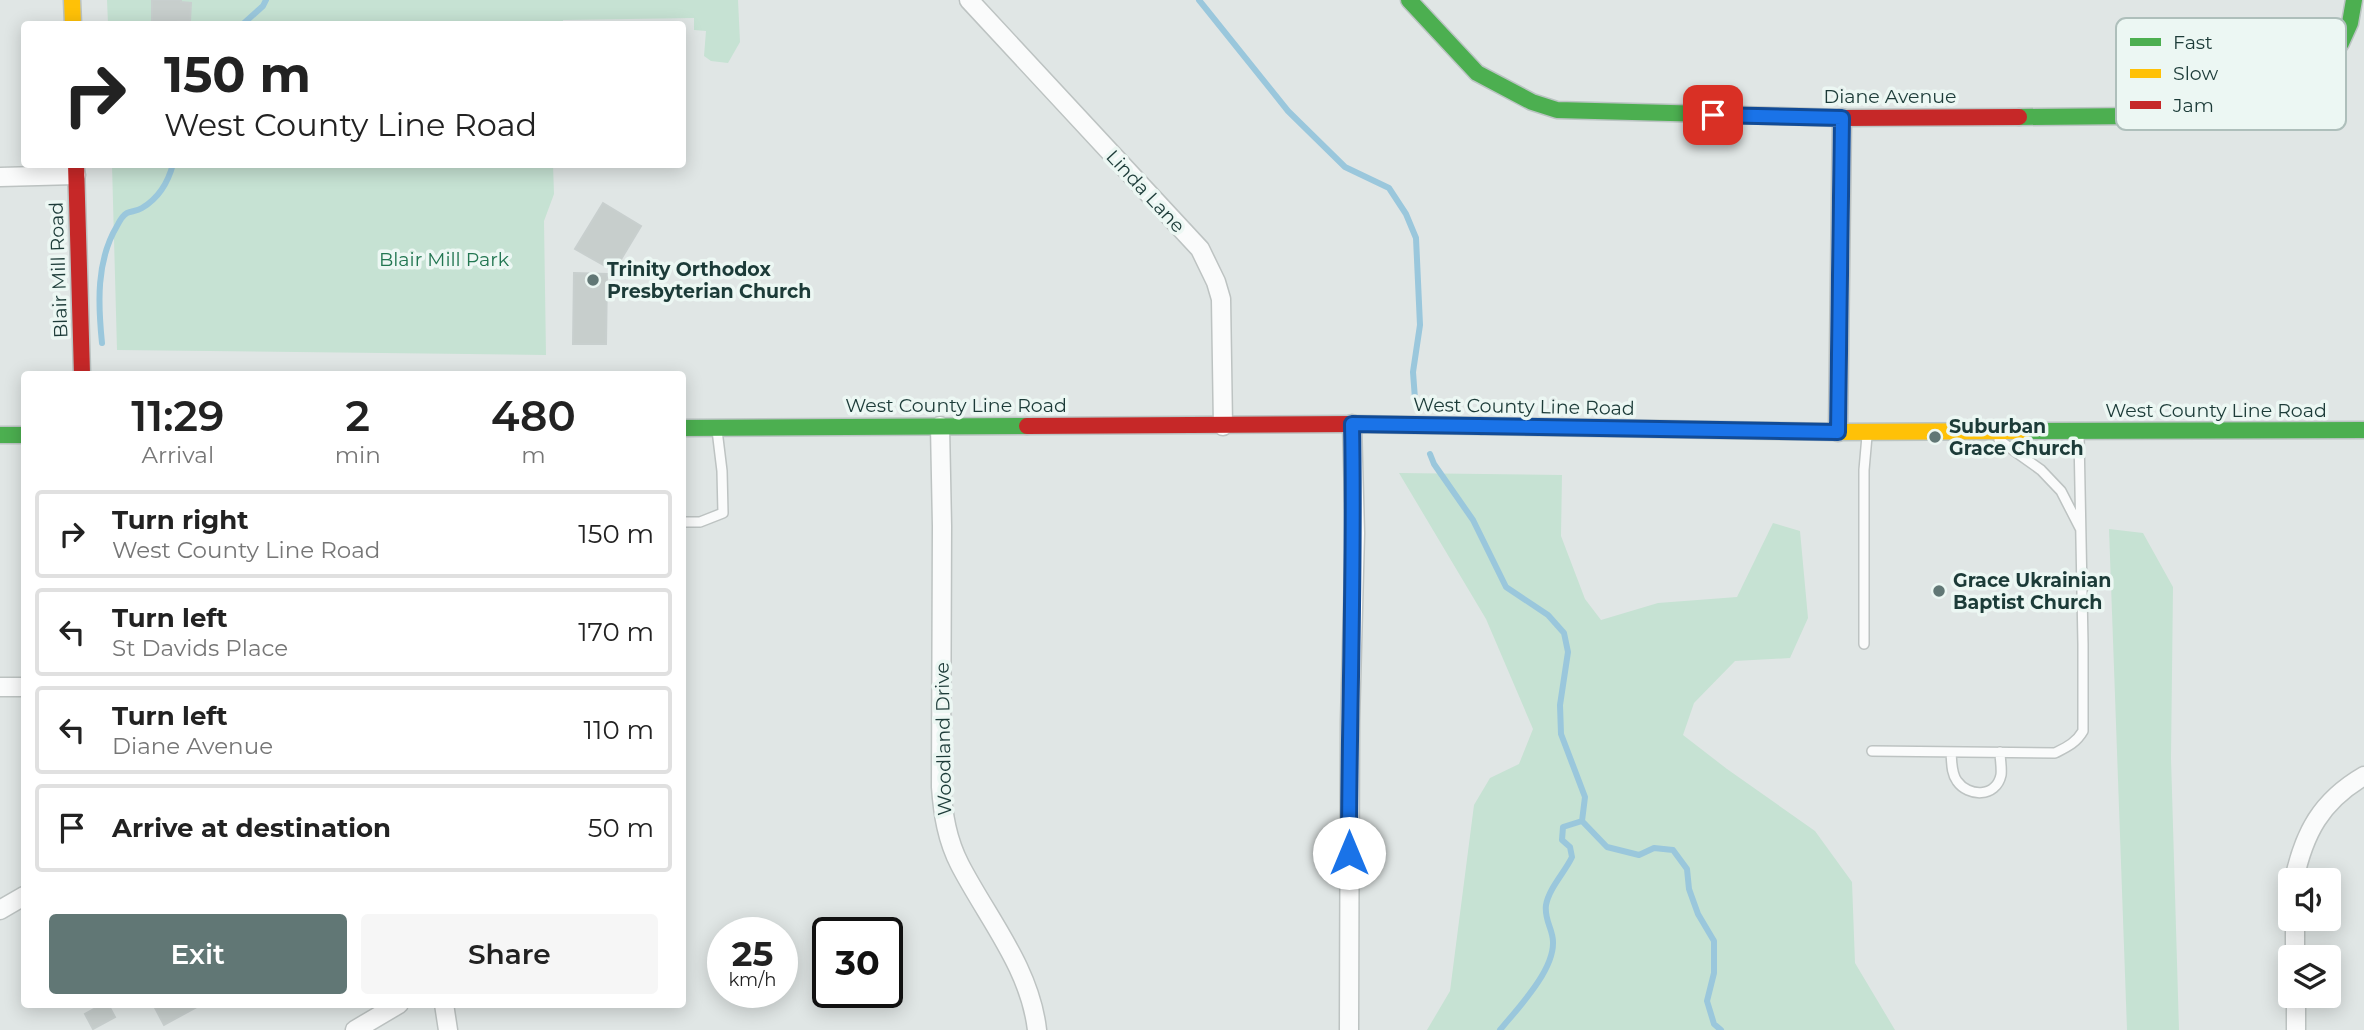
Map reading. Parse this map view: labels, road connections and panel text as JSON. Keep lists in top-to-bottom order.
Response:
{
  "streets": {
    "main road": ["Diane Avenue", "Blair Mill Road", "West County Line Road"],
    "street": ["Linda Lane", "Woodland Drive"]
  },
  "crossings": [
    ["Linda Lane", "West County Line Road"],
    ["West County Line Road", "Woodland Drive"]
  ],
  "parks": ["Blair Mill Park"],
  "places": ["Trinity Orthodox Presbyterian Church", "Suburban Grace Church", "Grace Ukrainian Baptist Church"],
  "legend": ["Fast", "Slow", "Jam"],
  "page": {
    "turn": ["150 m", "West County Line Road"],
    "eta": [
      "11:29",
      "Arrival",
      "2",
      "min",
      "480",
      "m"
    ],
    "list": [
      {
        "name": "Turn right",
        "note": "West County Line Road",
        "value": "150 m"
      },
      {
        "name": "Turn left",
        "note": "St Davids Place",
        "value": "170 m"
      },
      {
        "name": "Turn left",
        "note": "Diane Avenue",
        "value": "110 m"
      },
      {
        "name": "Arrive at destination",
        "value": "50 m"
      }
    ],
    "buttons": ["Exit", "Share"],
    "speed": "25 km/h",
    "limit": "30"
  }
}
